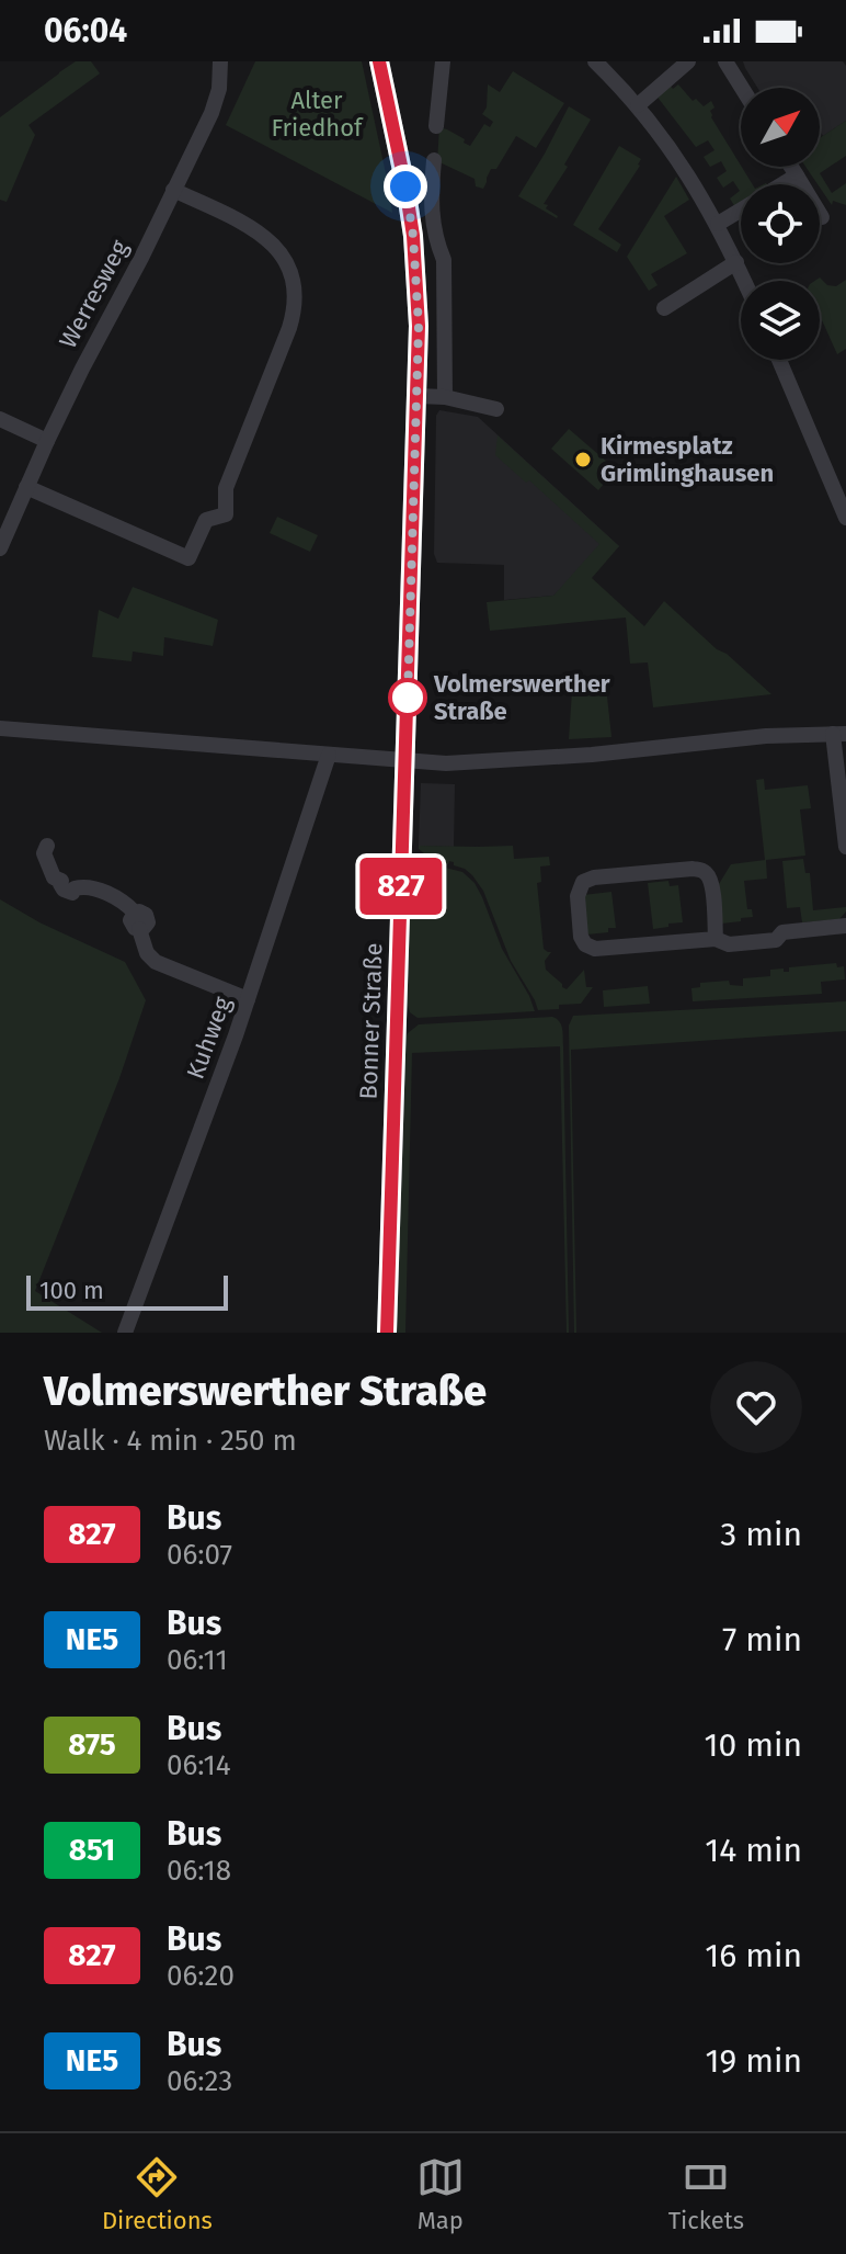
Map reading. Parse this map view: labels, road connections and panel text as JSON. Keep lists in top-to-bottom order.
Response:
{
  "streets": {
    "main road": ["Bonner Straße"],
    "street": ["Werresweg", "Kuhweg"]
  },
  "parks": ["Alter Friedhof"],
  "places": ["Kirmesplatz Grimlinghausen", "Volmerswerther Straße"],
  "lines": ["bus line 827"],
  "scale_bar": "100 m",
  "north": "top right",
  "page": {
    "status": "06:04",
    "on_map": "827",
    "scale": "100 m",
    "heading": ["Volmerswerther Straße", "Walk · 4 min · 250 m"],
    "list": [
      {
        "mark": "827",
        "name": "Bus",
        "note": "06:07",
        "value": "3 min"
      },
      {
        "mark": "NE5",
        "name": "Bus",
        "note": "06:11",
        "value": "7 min"
      },
      {
        "mark": "875",
        "name": "Bus",
        "note": "06:14",
        "value": "10 min"
      },
      {
        "mark": "851",
        "name": "Bus",
        "note": "06:18",
        "value": "14 min"
      },
      {
        "mark": "827",
        "name": "Bus",
        "note": "06:20",
        "value": "16 min"
      },
      {
        "mark": "NE5",
        "name": "Bus",
        "note": "06:23",
        "value": "19 min"
      }
    ],
    "tabs": ["Directions", "Map", "Tickets"]
  }
}
